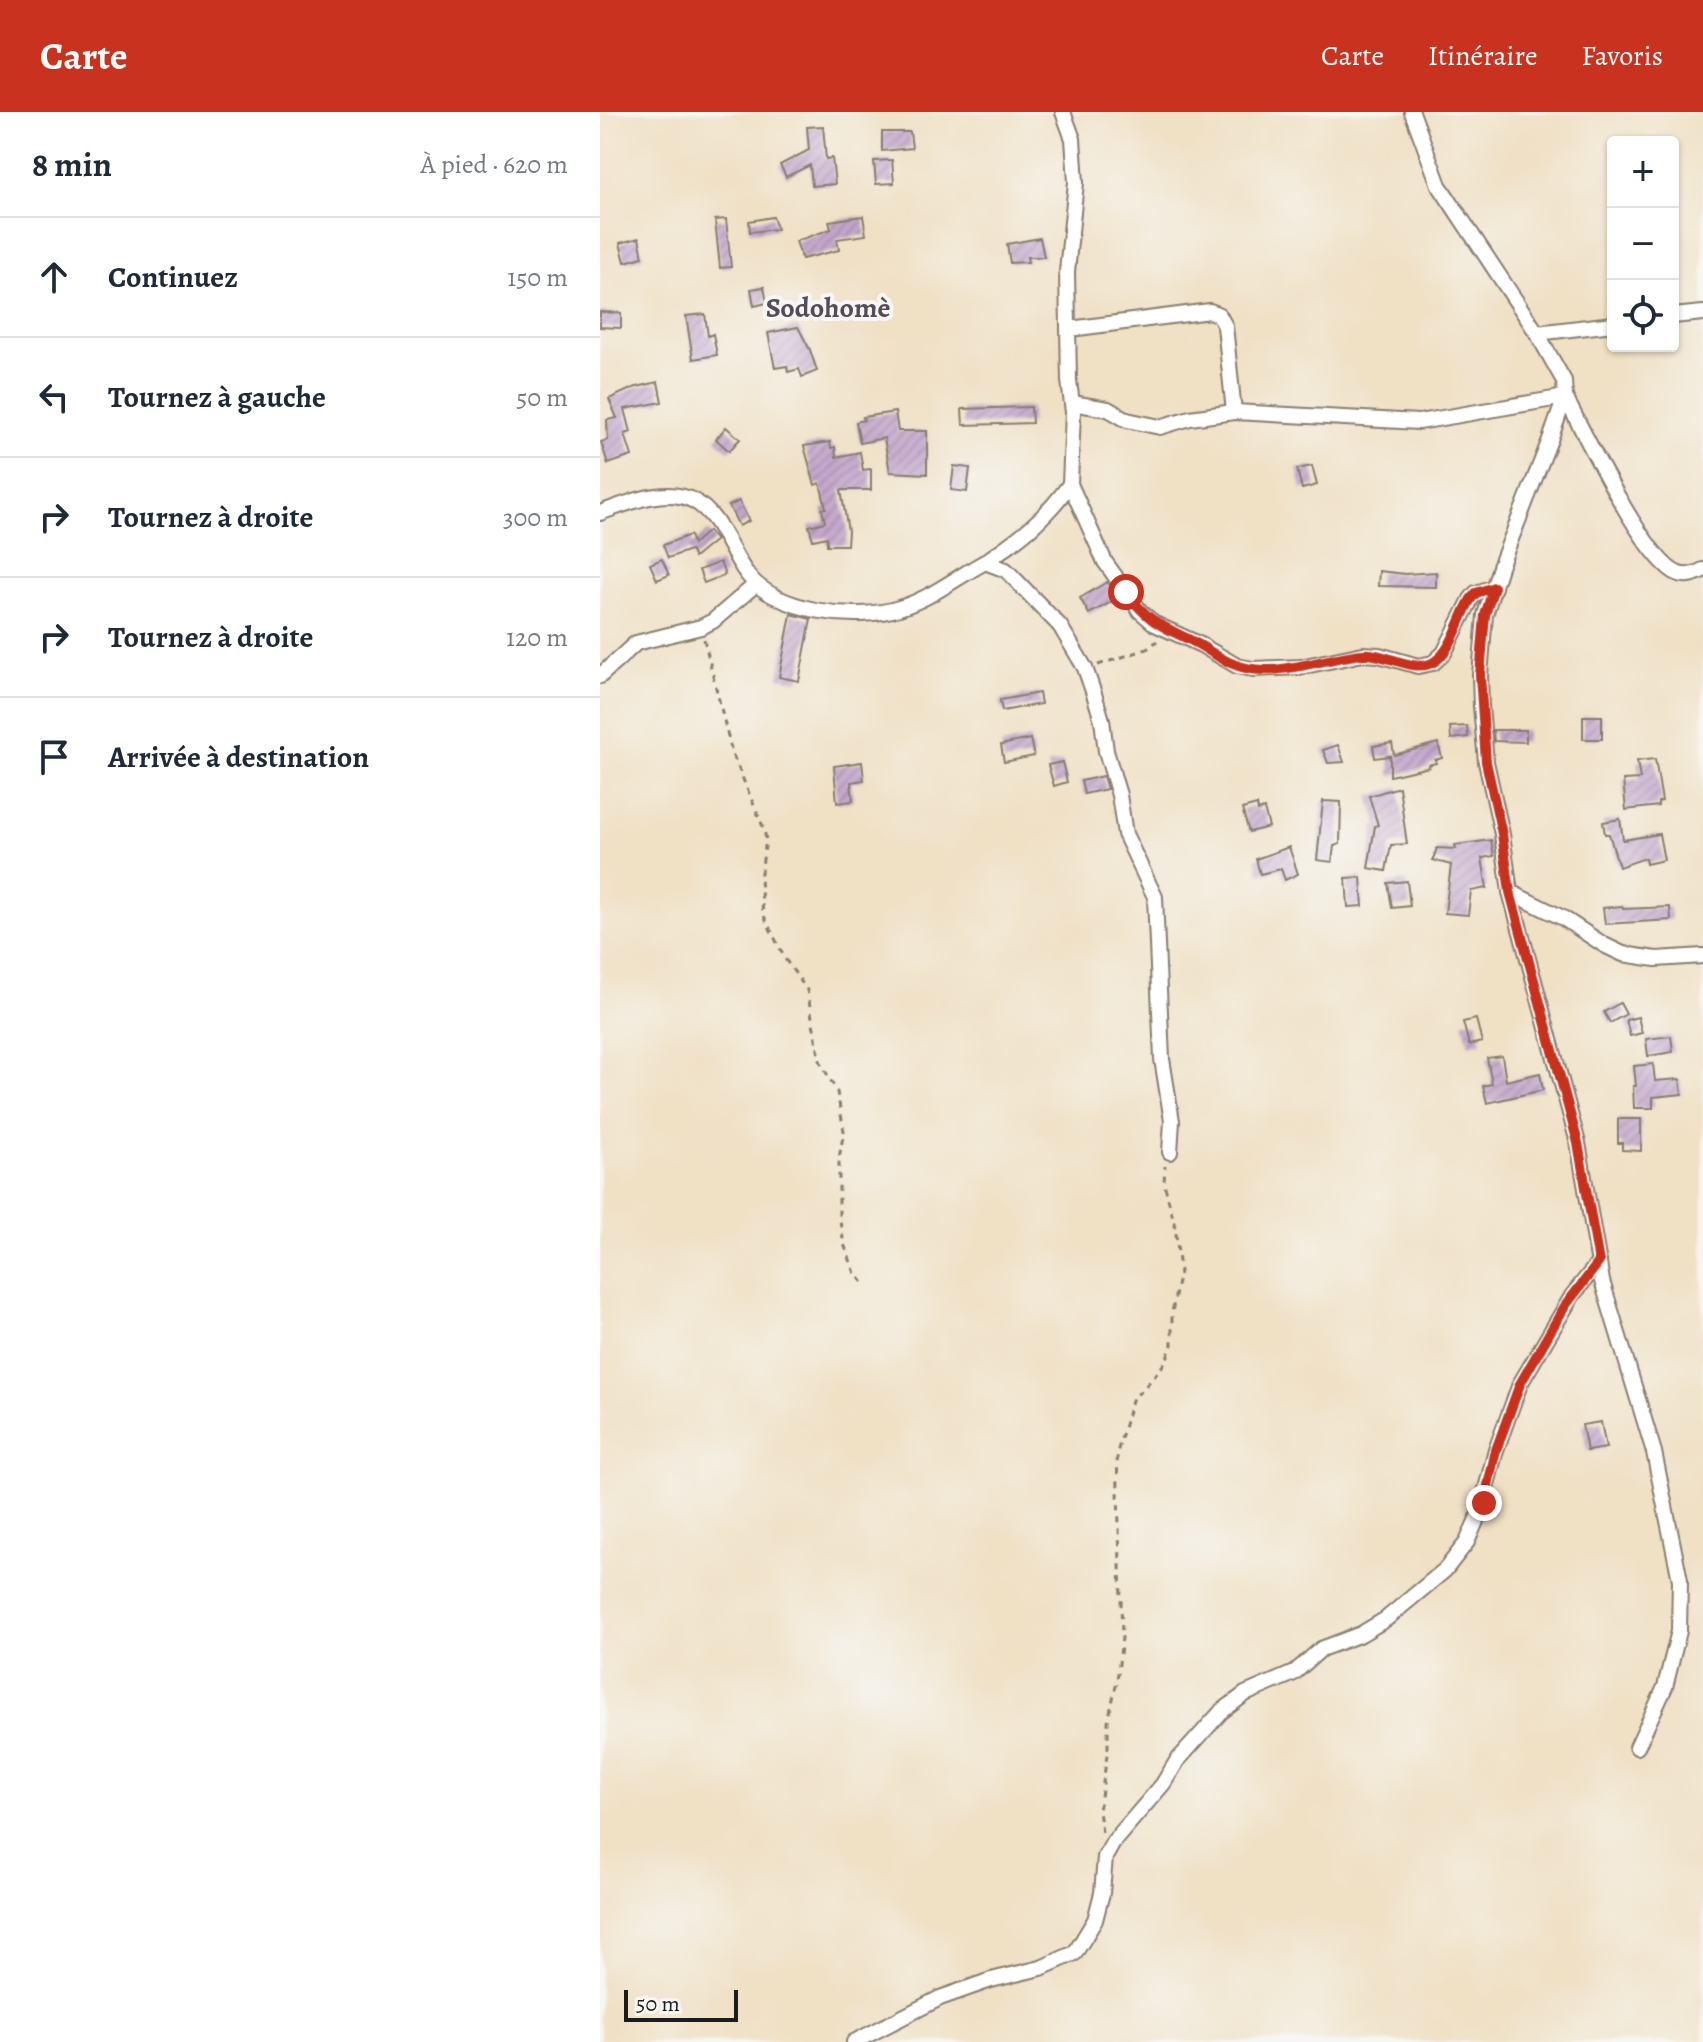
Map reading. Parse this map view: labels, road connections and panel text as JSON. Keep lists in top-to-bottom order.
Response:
{
  "districts": ["Sodohomè"],
  "scale_bar": "50 m",
  "page": {
    "header": "Carte",
    "nav": ["Carte", "Itinéraire", "Favoris"],
    "heading": ["8 min", "À pied · 620 m"],
    "map_buttons": ["+", "−"],
    "list": [
      ["Continuez", "150 m"],
      ["Tournez à gauche", "50 m"],
      ["Tournez à droite", "300 m"],
      ["Tournez à droite", "120 m"],
      "Arrivée à destination"
    ],
    "scale": "50 m"
  }
}
